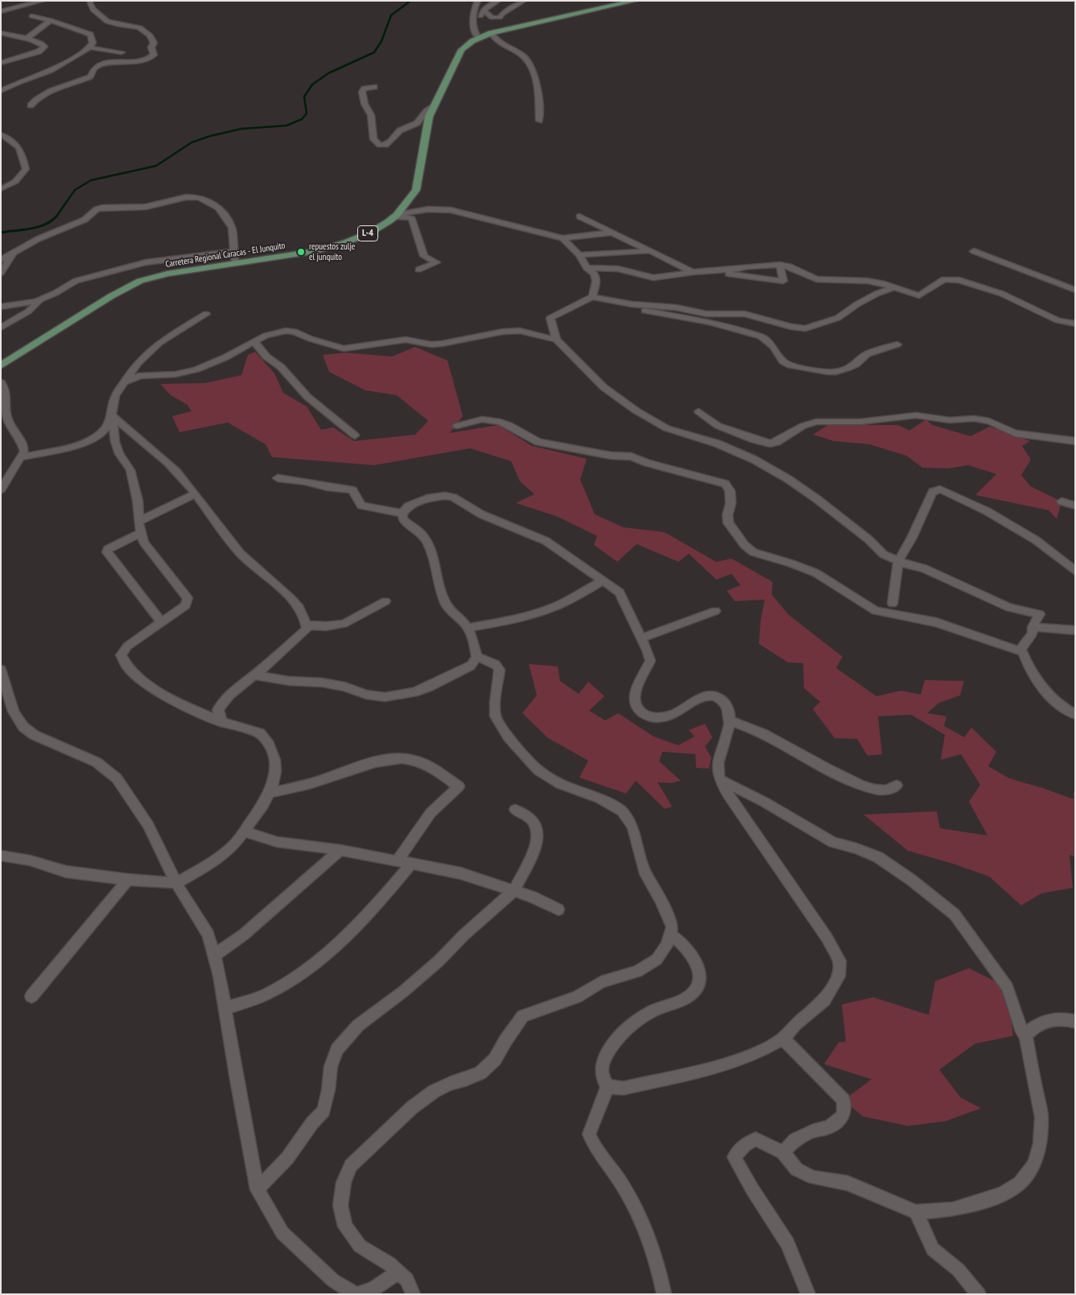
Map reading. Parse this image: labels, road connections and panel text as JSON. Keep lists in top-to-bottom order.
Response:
{
  "streets": {
    "main road": ["L-4", "Carretera Regional Caracas - El Junquito"]
  },
  "places": ["repuestos zulje el junquito"]
}
